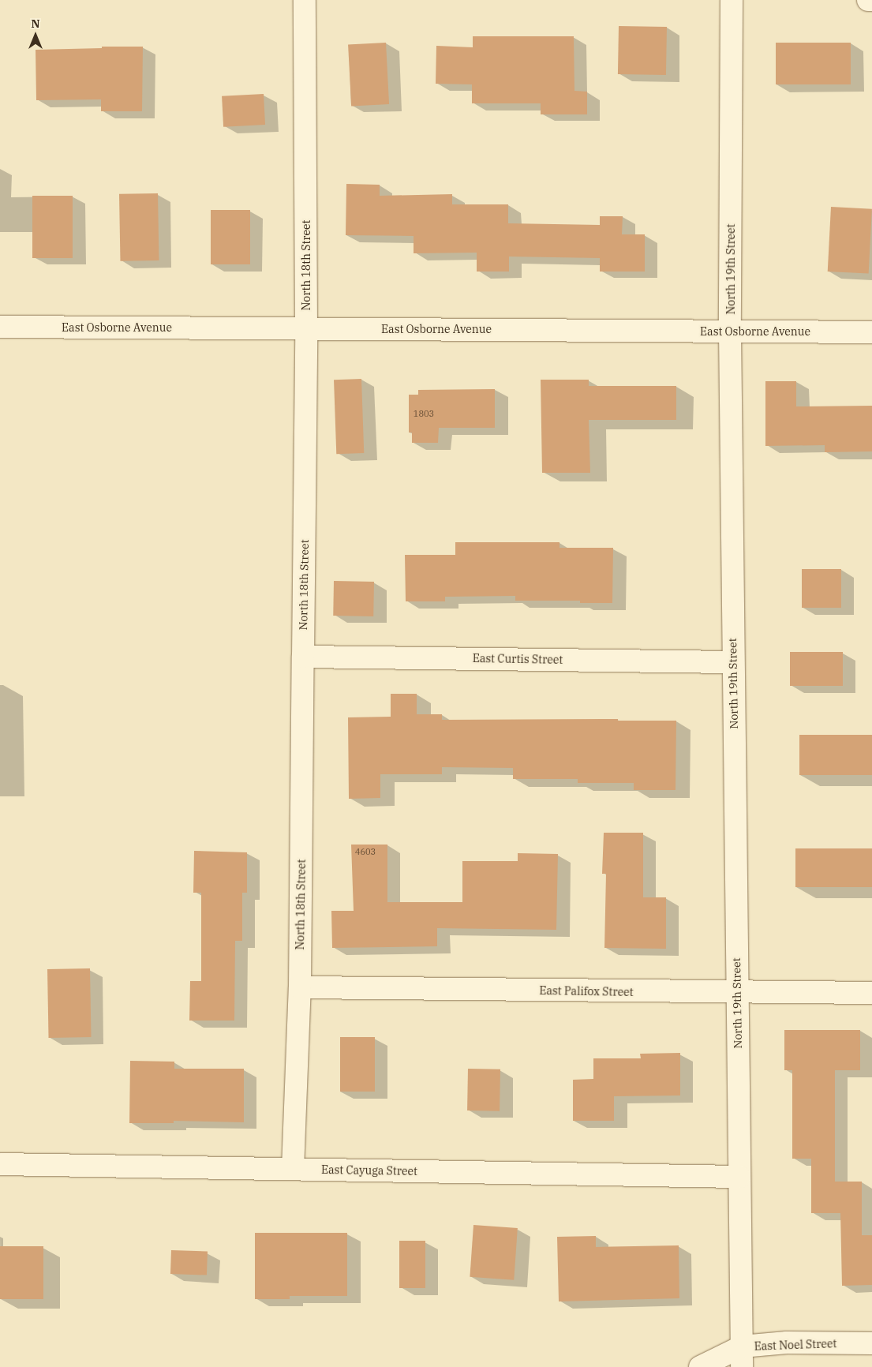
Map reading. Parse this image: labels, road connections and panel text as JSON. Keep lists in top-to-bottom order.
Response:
{
  "streets": {
    "street": [
      "North 18th Street",
      "North 19th Street",
      "East Osborne Avenue",
      "East Curtis Street",
      "East Palifox Street",
      "East Cayuga Street",
      "East Noel Street"
    ]
  },
  "crossings": [
    ["North 18th Street", "East Osborne Avenue"],
    ["North 18th Street", "East Curtis Street"],
    ["North 18th Street", "East Palifox Street"],
    ["North 18th Street", "East Cayuga Street"],
    ["North 19th Street", "East Osborne Avenue"],
    ["North 19th Street", "East Curtis Street"],
    ["North 19th Street", "East Palifox Street"],
    ["North 19th Street", "East Cayuga Street"],
    ["North 19th Street", "East Noel Street"]
  ],
  "house_numbers": ["1803", "4603"],
  "north": "top"
}
